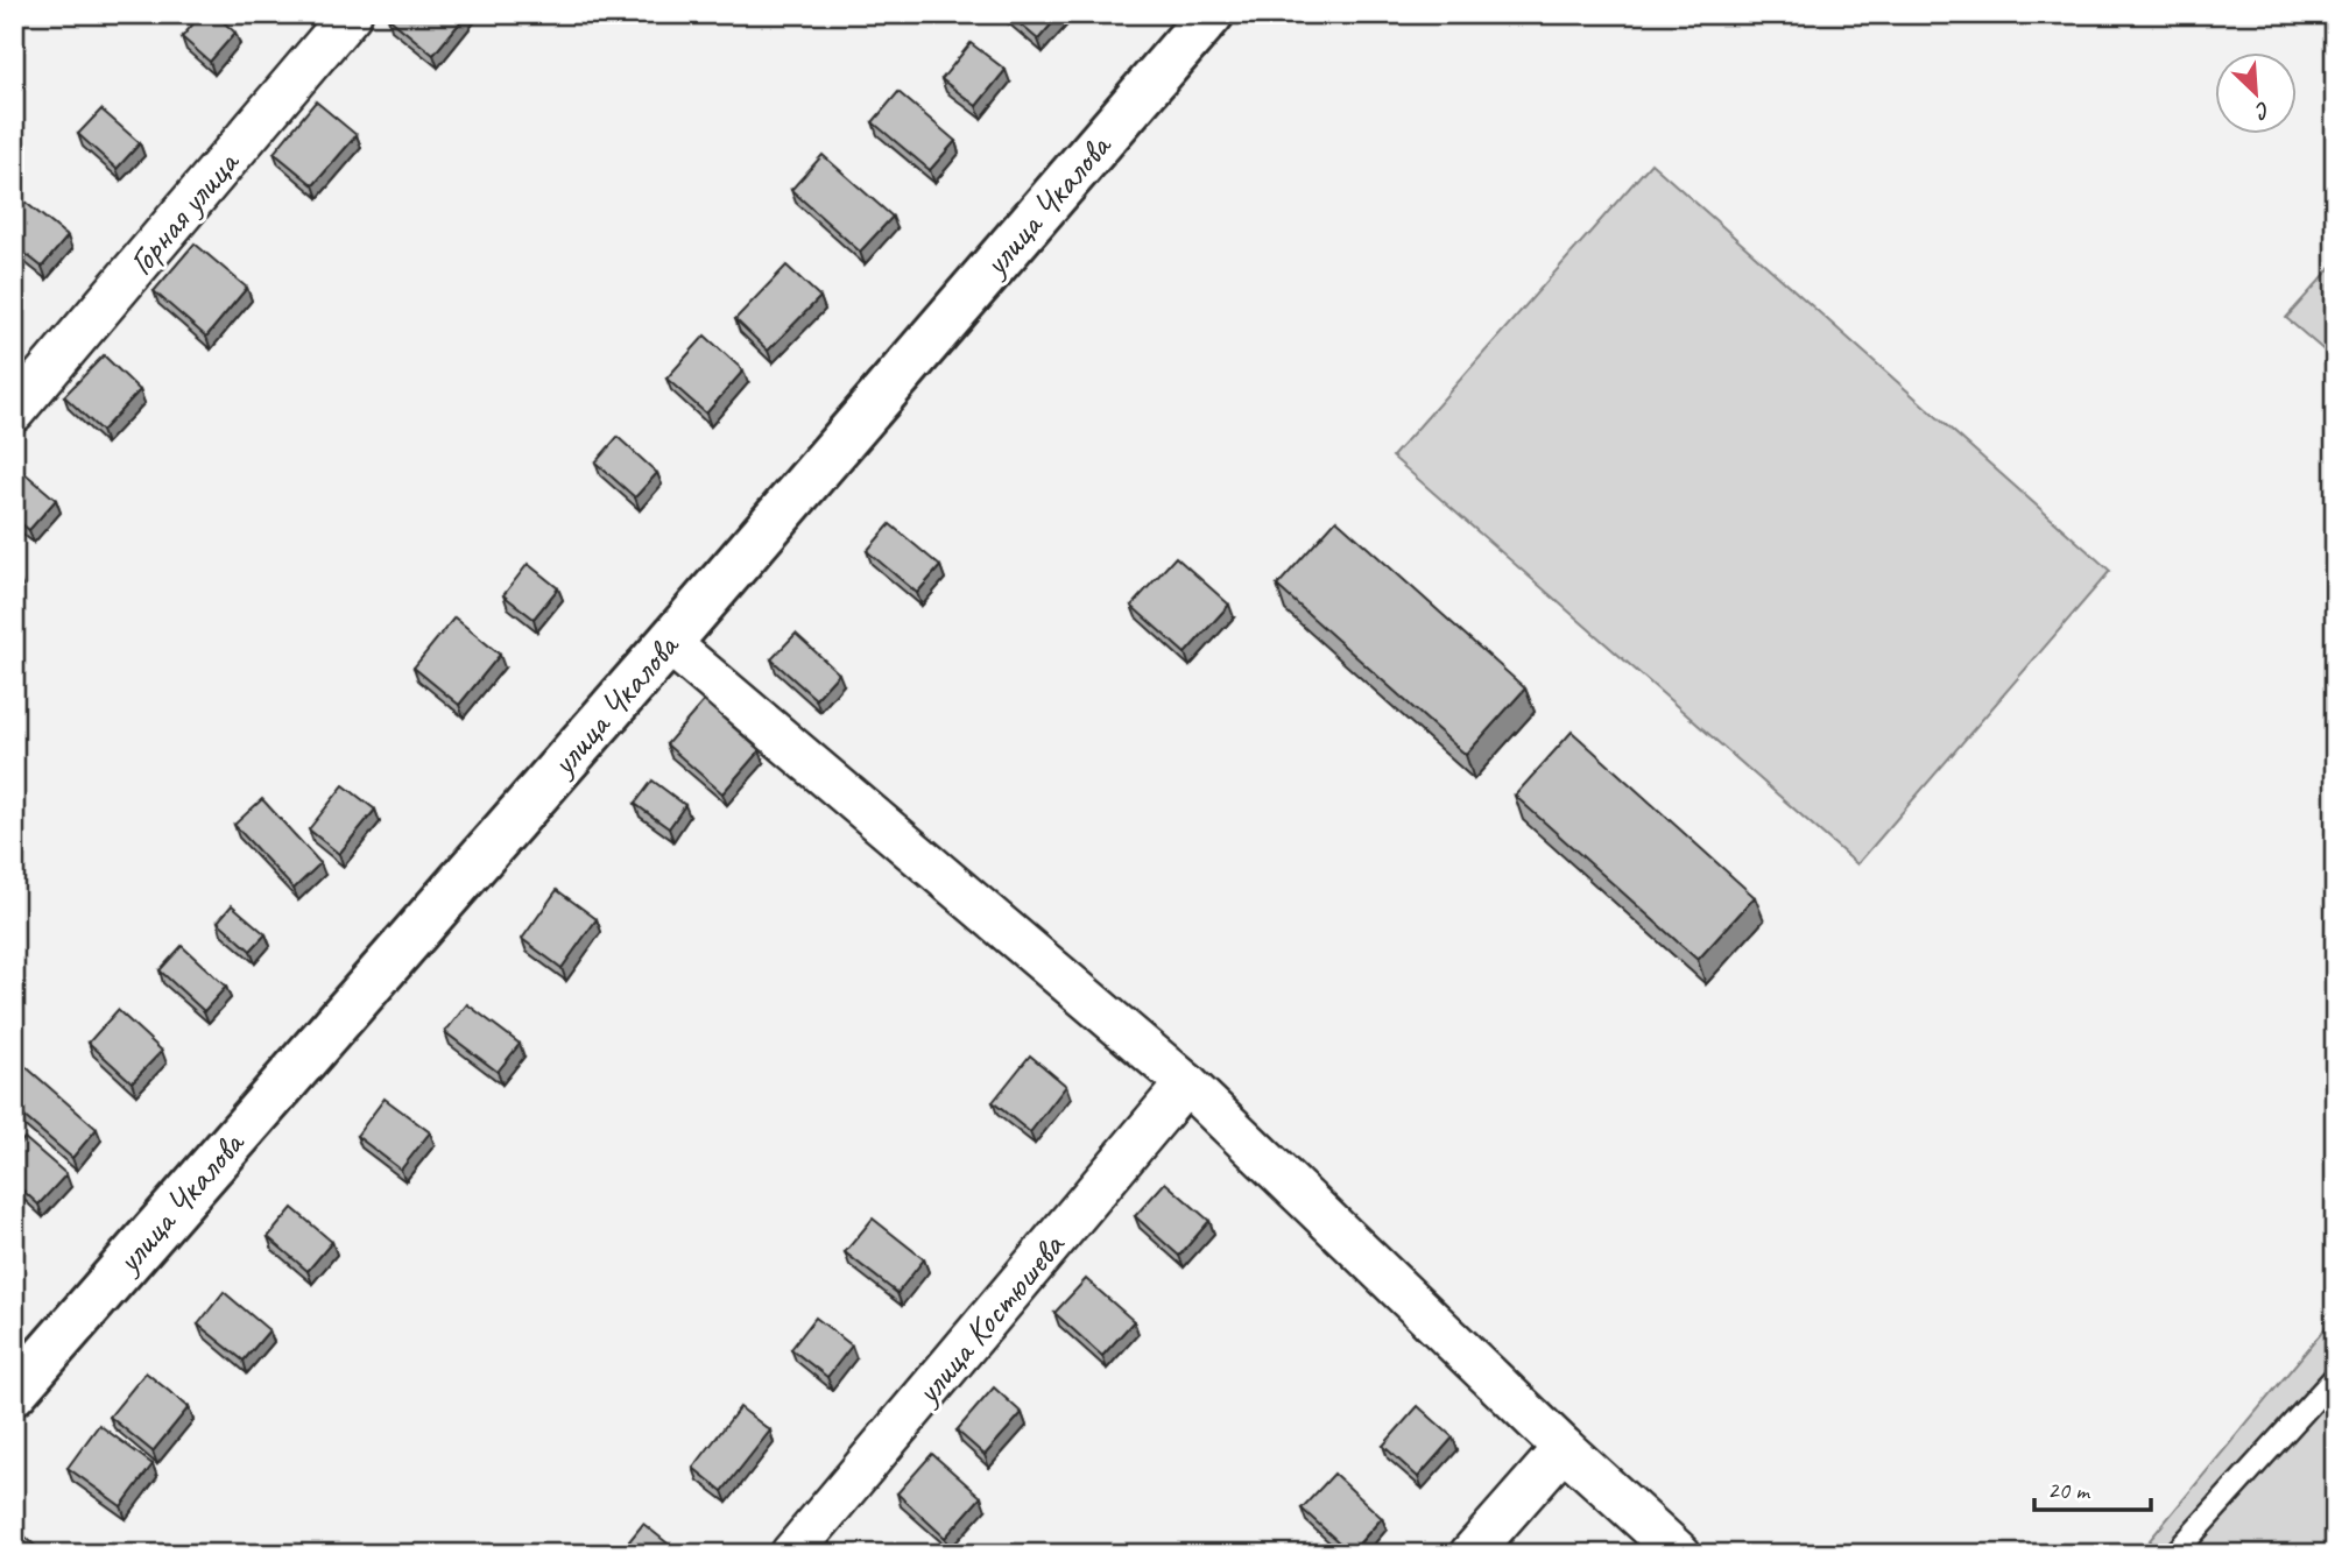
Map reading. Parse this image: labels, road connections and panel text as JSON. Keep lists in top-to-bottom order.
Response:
{
  "streets": {
    "main road": ["улица Чкалова"],
    "street": ["Горная улица", "улица Костюшева"]
  },
  "scale_bar": "20 m",
  "north": "bottom right"
}
